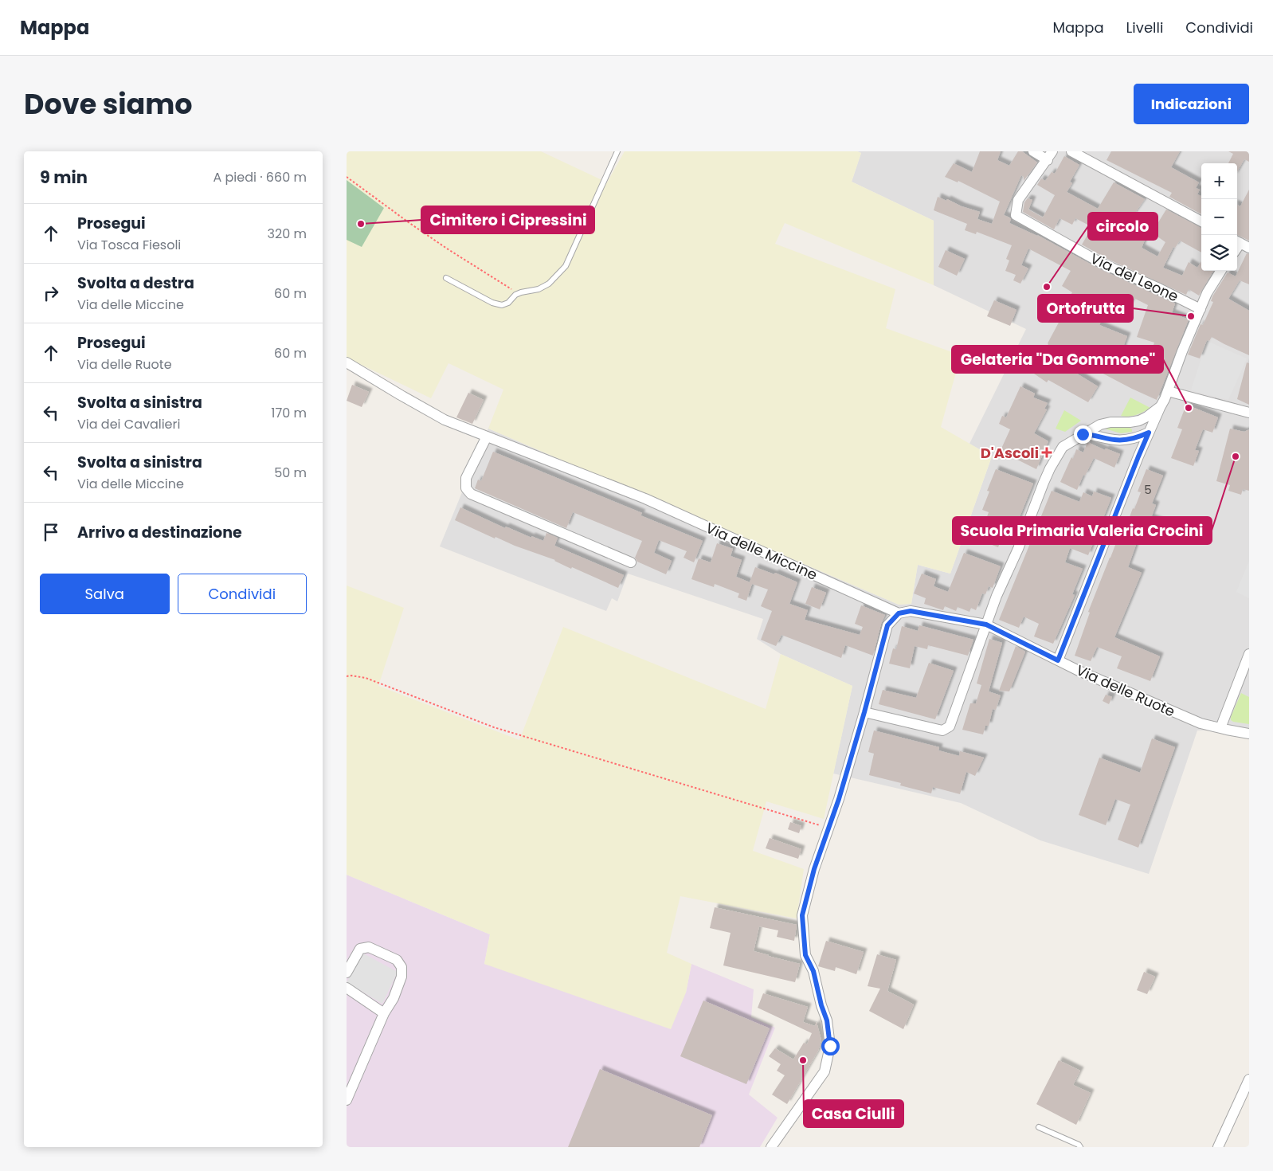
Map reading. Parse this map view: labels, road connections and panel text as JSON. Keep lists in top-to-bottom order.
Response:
{
  "streets": {
    "street": ["Via del Leone", "Via delle Miccine", "Via delle Ruote"]
  },
  "crossings": [
    ["Via delle Miccine", "Via delle Ruote"]
  ],
  "places": {
    "other": [
      "Cimitero i Cipressini",
      "circolo",
      "Ortofrutta",
      "Gelateria \"Da Gommone\"",
      "Scuola Primaria Valeria Crocini",
      "Casa Ciulli"
    ],
    "health": ["D'Ascoli"]
  },
  "house_numbers": ["5"],
  "page": {
    "header": "Mappa",
    "nav": ["Mappa", "Livelli", "Condividi"],
    "title": "Dove siamo",
    "buttons": [
      "Indicazioni",
      ["Salva", "Condividi"]
    ],
    "heading": ["9 min", "A piedi · 660 m"],
    "map_buttons": ["+", "−"],
    "list": [
      ["Prosegui", "Via Tosca Fiesoli", "320 m"],
      ["Svolta a destra", "Via delle Miccine", "60 m"],
      ["Prosegui", "Via delle Ruote", "60 m"],
      ["Svolta a sinistra", "Via dei Cavalieri", "170 m"],
      ["Svolta a sinistra", "Via delle Miccine", "50 m"],
      "Arrivo a destinazione"
    ]
  }
}
